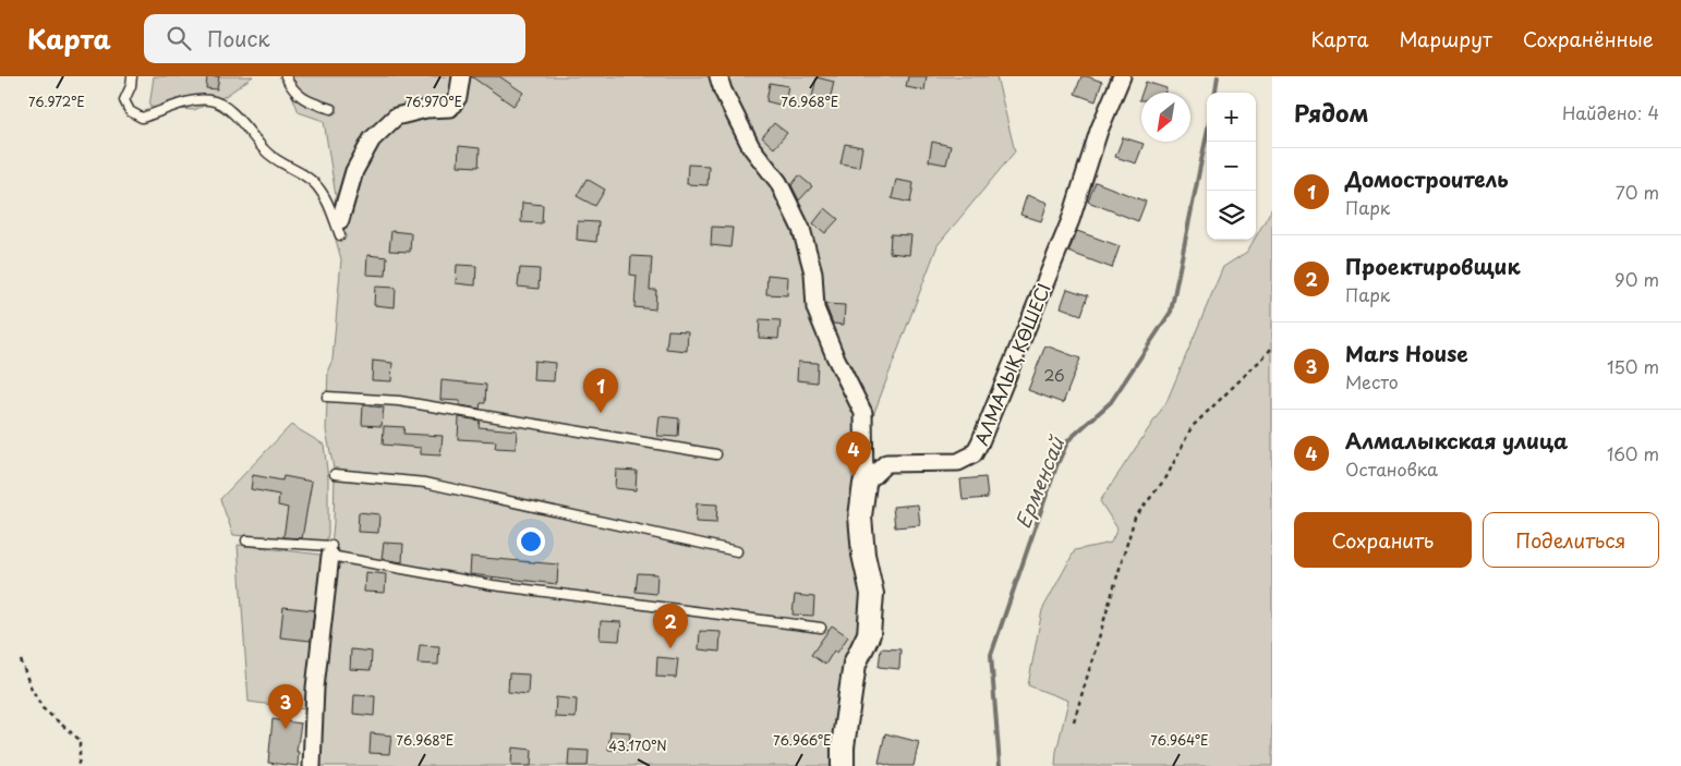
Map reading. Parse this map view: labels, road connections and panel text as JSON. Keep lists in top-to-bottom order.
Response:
{
  "streets": {
    "street": ["АЛМАЛЫҚ КӨШЕСІ"]
  },
  "water": ["Ерменсай"],
  "house_numbers": ["26"],
  "north": "bottom left",
  "page": {
    "header": "Карта",
    "search": "Поиск",
    "nav": ["Карта", "Маршрут", "Сохранённые"],
    "heading": ["Рядом", "Найдено: 4"],
    "map_buttons": ["+", "−"],
    "list": [
      {
        "mark": "1",
        "name": "Домостроитель",
        "note": "Парк",
        "value": "70 m"
      },
      {
        "mark": "2",
        "name": "Проектировщик",
        "note": "Парк",
        "value": "90 m"
      },
      {
        "mark": "3",
        "name": "Mars House",
        "note": "Место",
        "value": "150 m"
      },
      {
        "mark": "4",
        "name": "Алмалыкская улица",
        "note": "Остановка",
        "value": "160 m"
      }
    ],
    "pins": [
      "1",
      "4",
      "2",
      "3"
    ],
    "buttons": ["Сохранить", "Поделиться"]
  },
  "coordinates": [
    "76.972°E",
    "76.970°E",
    "76.968°E",
    "76.966°E",
    "76.964°E",
    "43.170°N"
  ]
}
